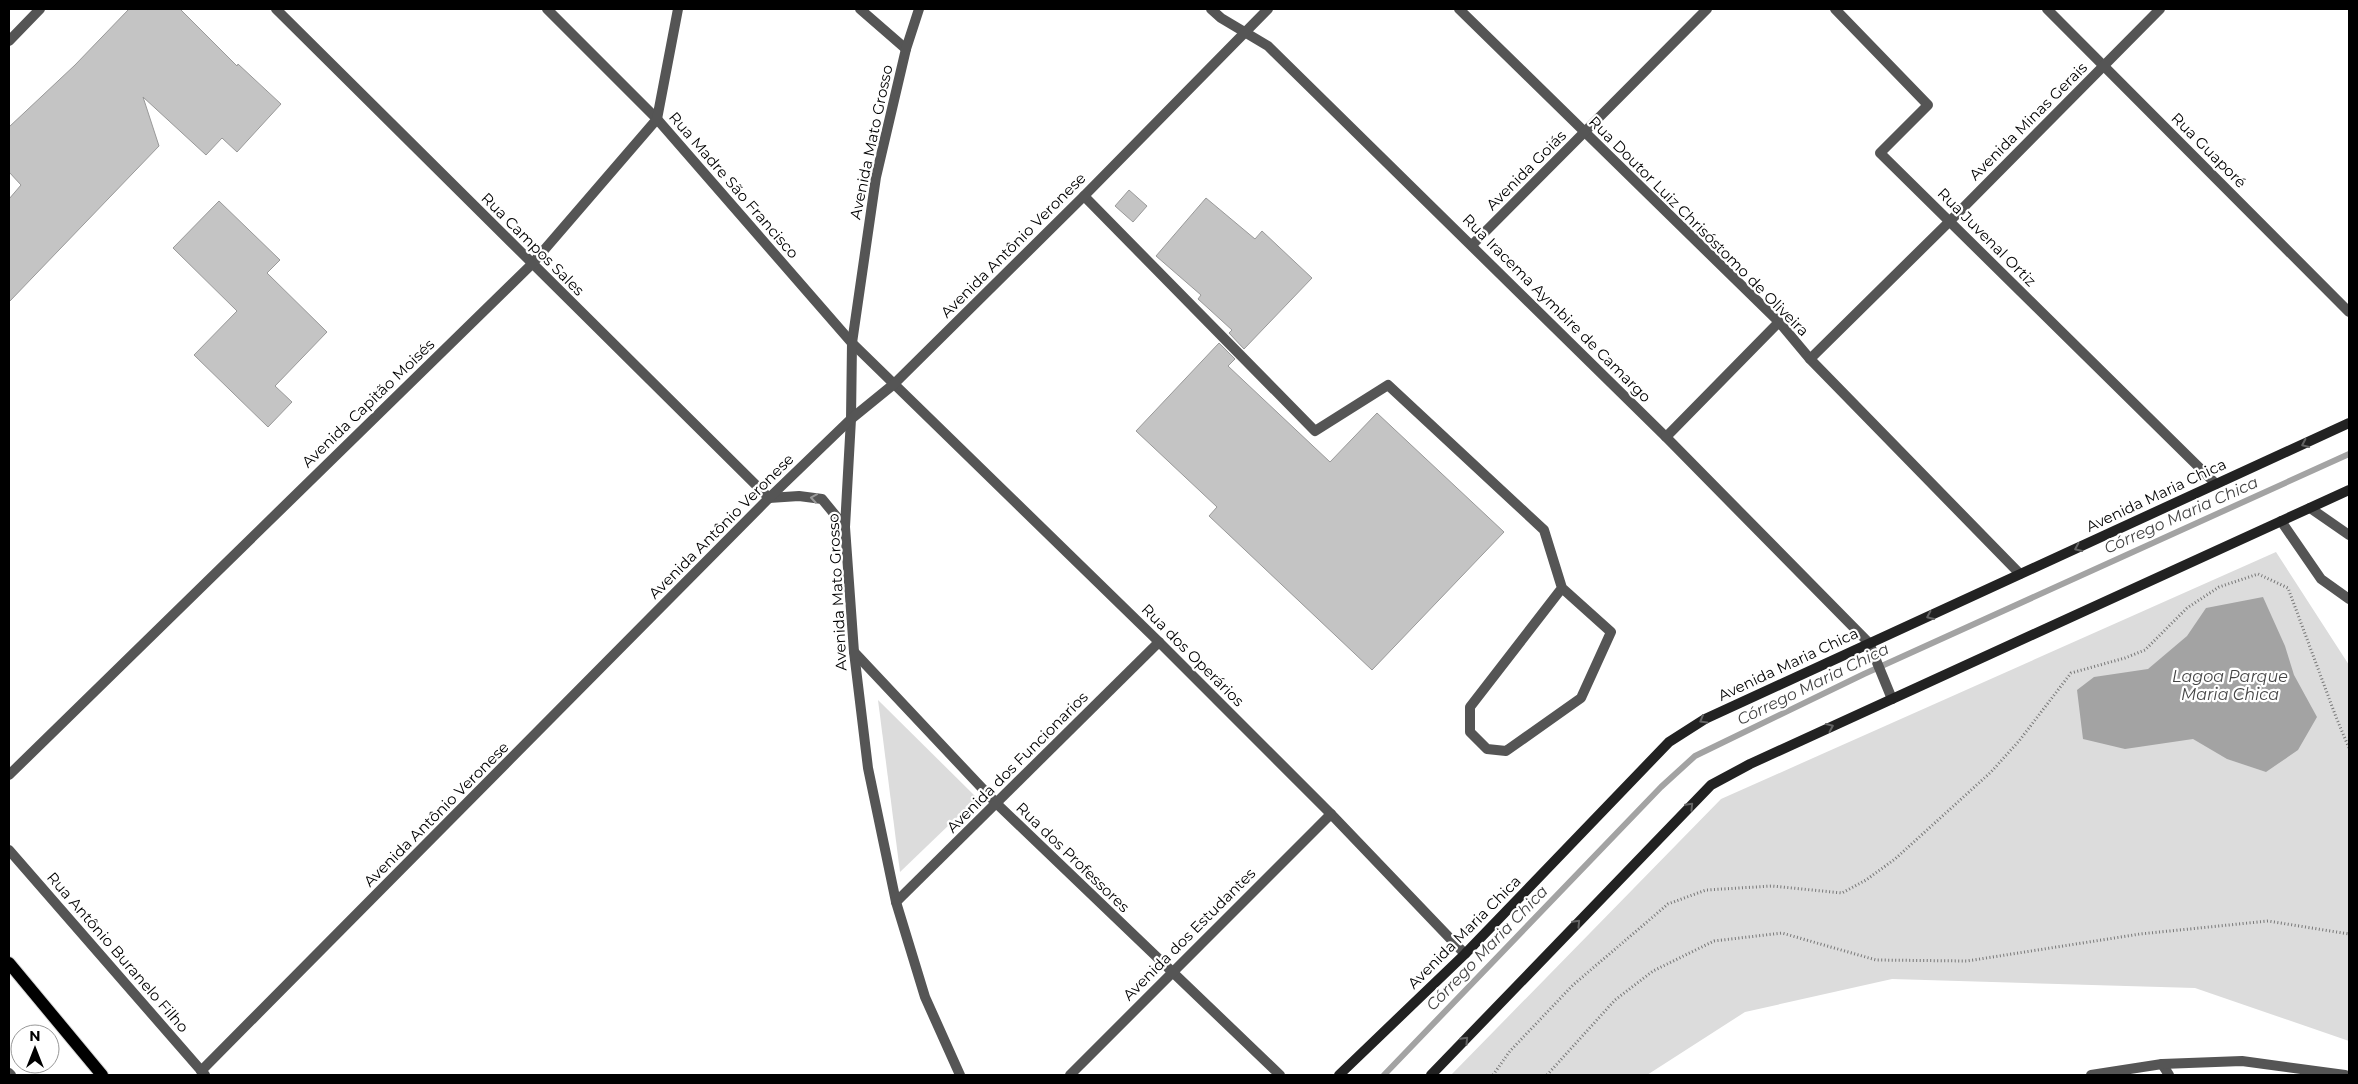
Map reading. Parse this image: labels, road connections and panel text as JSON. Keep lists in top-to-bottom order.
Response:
{
  "streets": {
    "main road": ["Avenida Maria Chica"],
    "street": [
      "Avenida Minas Gerais",
      "Avenida Mato Grosso",
      "Rua Guaporé",
      "Avenida Goiás",
      "Rua Madre São Francisco",
      "Rua Doutor Luiz Chrisóstomo de Oliveira",
      "Rua Juvenal Ortiz",
      "Rua Campos Sales",
      "Avenida Antônio Veronese",
      "Rua Iracema Aymbire de Camargo",
      "Avenida Capitão Moisés",
      "Rua dos Operários",
      "Avenida dos Funcionarios",
      "Rua dos Professores",
      "Avenida dos Estudantes",
      "Rua Antônio Buranelo Filho"
    ]
  },
  "crossings": [
    ["Avenida Minas Gerais", "Rua Guaporé"],
    ["Avenida Minas Gerais", "Rua Doutor Luiz Chrisóstomo de Oliveira"],
    ["Avenida Minas Gerais", "Rua Juvenal Ortiz"],
    ["Avenida Mato Grosso", "Rua Madre São Francisco"],
    ["Avenida Mato Grosso", "Avenida Antônio Veronese"],
    ["Avenida Mato Grosso", "Avenida dos Funcionarios"],
    ["Avenida Mato Grosso", "Rua dos Professores"],
    ["Avenida Goiás", "Rua Doutor Luiz Chrisóstomo de Oliveira"],
    ["Avenida Goiás", "Rua Iracema Aymbire de Camargo"],
    ["Rua Madre São Francisco", "Avenida Antônio Veronese"],
    ["Rua Madre São Francisco", "Avenida Capitão Moisés"],
    ["Rua Madre São Francisco", "Rua dos Operários"],
    ["Rua Doutor Luiz Chrisóstomo de Oliveira", "Avenida Maria Chica"],
    ["Rua Juvenal Ortiz", "Avenida Maria Chica"],
    ["Rua Campos Sales", "Avenida Antônio Veronese"],
    ["Rua Campos Sales", "Avenida Capitão Moisés"],
    ["Avenida Antônio Veronese", "Rua Iracema Aymbire de Camargo"],
    ["Avenida Antônio Veronese", "Rua dos Operários"],
    ["Avenida Antônio Veronese", "Rua Antônio Buranelo Filho"],
    ["Rua Iracema Aymbire de Camargo", "Avenida Maria Chica"],
    ["Avenida Maria Chica", "Rua dos Operários"],
    ["Rua dos Operários", "Avenida dos Funcionarios"],
    ["Rua dos Operários", "Avenida dos Estudantes"],
    ["Avenida dos Funcionarios", "Rua dos Professores"],
    ["Rua dos Professores", "Avenida dos Estudantes"]
  ],
  "water": ["Córrego Maria Chica", "Lagoa Parque Maria Chica"],
  "north": "top"
}
